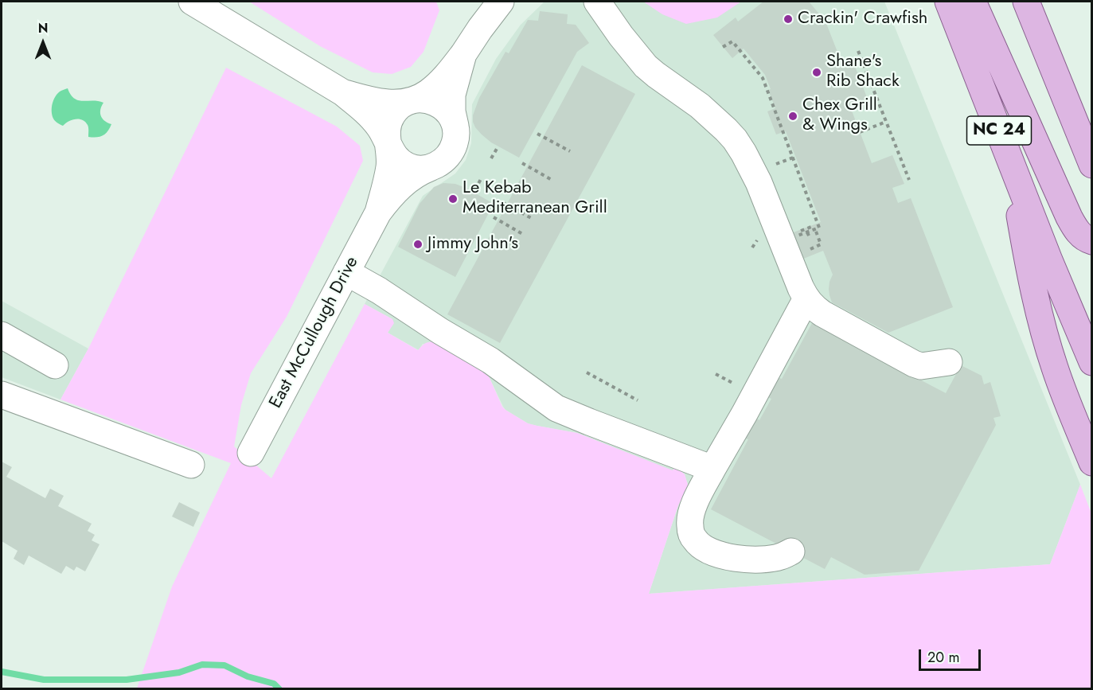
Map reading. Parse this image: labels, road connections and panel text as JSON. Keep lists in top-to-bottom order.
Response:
{
  "streets": {
    "main road": ["NC 24"],
    "street": ["East McCullough Drive"]
  },
  "places": [
    "Crackin' Crawfish",
    "Shane's Rib Shack",
    "Chex Grill & Wings",
    "Le Kebab Mediterranean Grill",
    "Jimmy John's"
  ],
  "scale_bar": "20 m",
  "north": "top"
}
